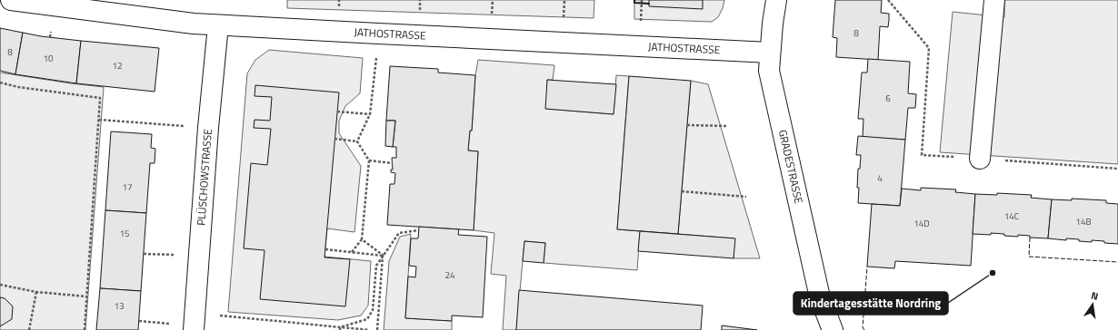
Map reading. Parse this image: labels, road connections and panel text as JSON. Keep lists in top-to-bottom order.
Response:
{
  "streets": {
    "street": ["JATHOSTRASSE", "GRADESTRASSE", "PLÜSCHOWSTRASSE"]
  },
  "crossings": [
    ["JATHOSTRASSE", "GRADESTRASSE"],
    ["JATHOSTRASSE", "PLÜSCHOWSTRASSE"]
  ],
  "places": ["Kindertagesstätte Nordring"],
  "house_numbers": [
    "8",
    "8",
    "10",
    "12",
    "6",
    "4",
    "17",
    "14C",
    "14B",
    "14D",
    "15",
    "24",
    "13"
  ],
  "north": "top"
}
